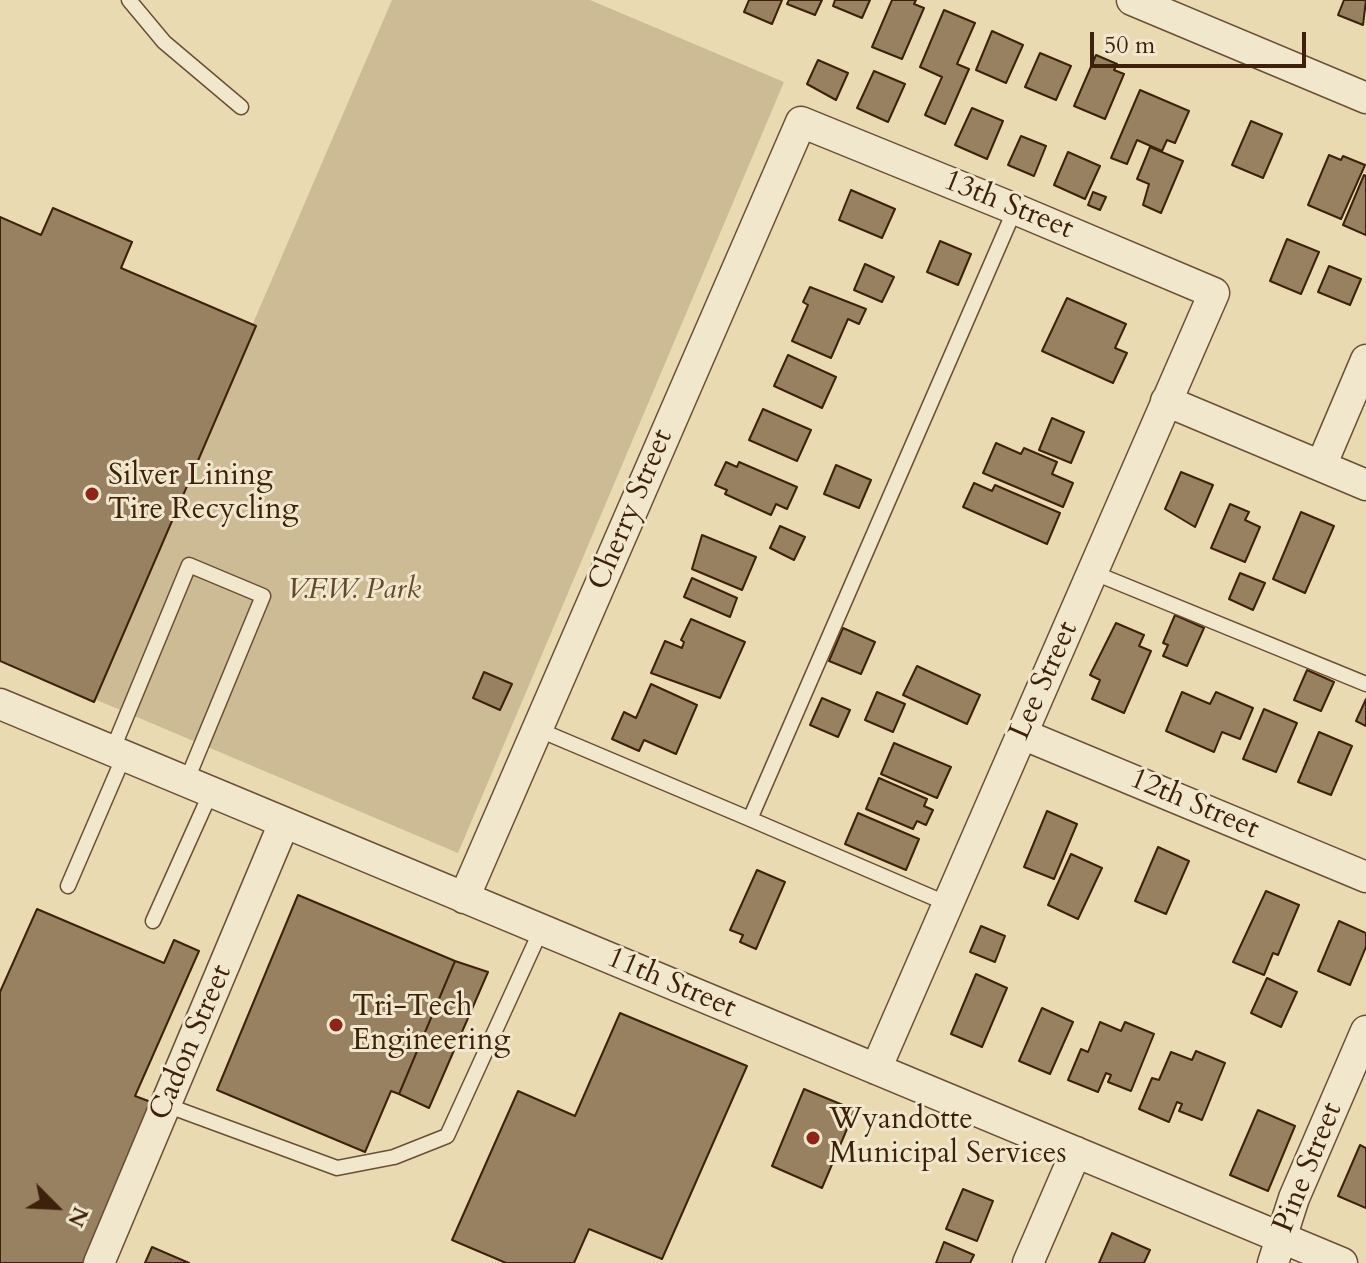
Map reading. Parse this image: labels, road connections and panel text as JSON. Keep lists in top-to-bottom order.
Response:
{
  "streets": {
    "street": [
      "13th Street",
      "Cherry Street",
      "Lee Street",
      "12th Street",
      "11th Street",
      "Cadon Street",
      "Pine Street"
    ]
  },
  "crossings": [
    ["13th Street", "Cherry Street"],
    ["13th Street", "Lee Street"],
    ["Cherry Street", "11th Street"],
    ["Lee Street", "12th Street"],
    ["Lee Street", "11th Street"],
    ["11th Street", "Cadon Street"],
    ["11th Street", "Pine Street"]
  ],
  "parks": ["V.F.W. Park"],
  "places": ["Silver Lining Tire Recycling", "Tri-Tech Engineering", "Wyandotte Municipal Services"],
  "scale_bar": "50 m",
  "north": "bottom right"
}
